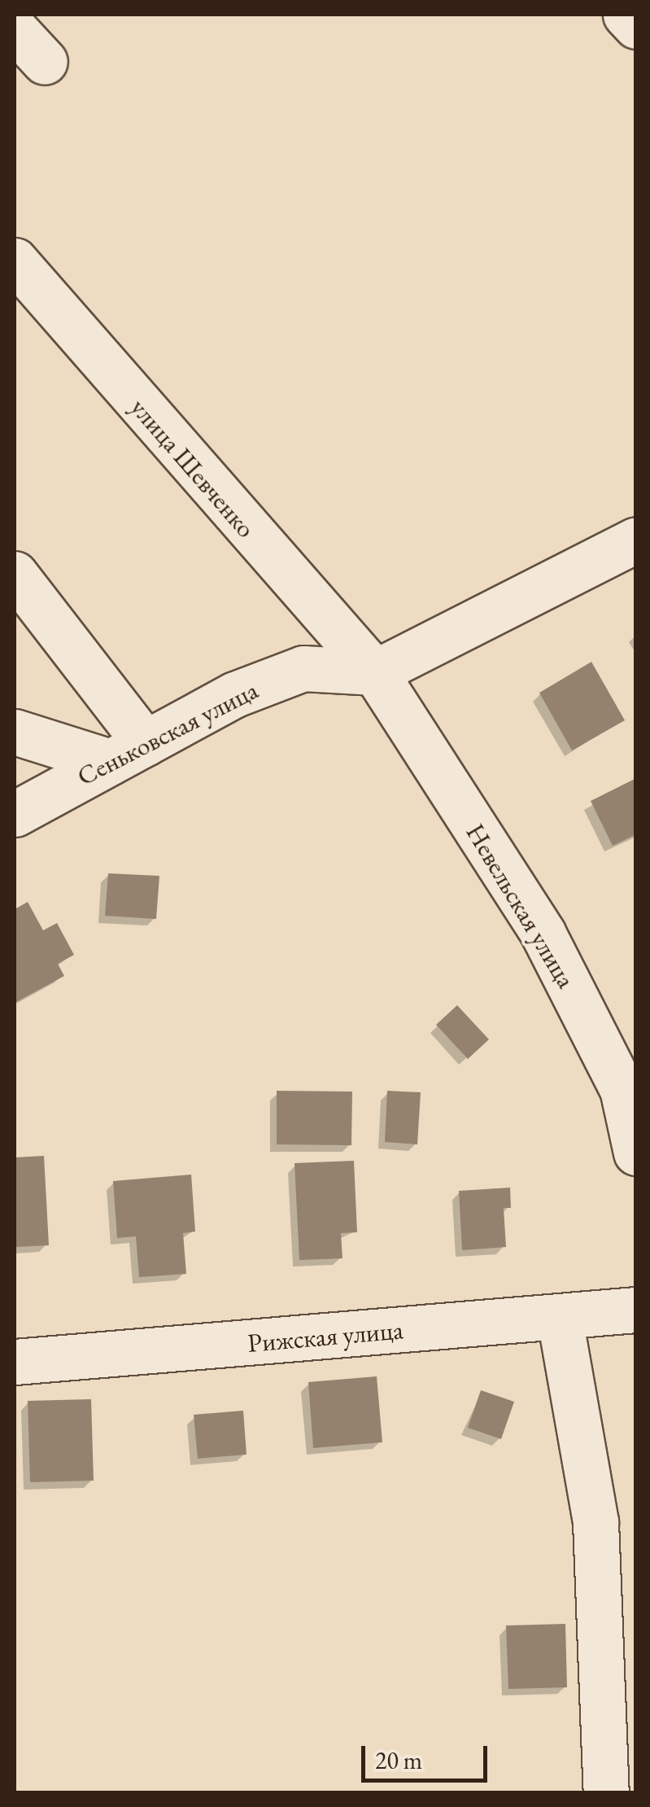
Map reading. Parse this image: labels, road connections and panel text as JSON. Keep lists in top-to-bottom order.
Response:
{
  "streets": {
    "street": [
      "улица Шевченко",
      "Сеньковская улица",
      "Невельская улица",
      "Рижская улица"
    ]
  },
  "crossings": [
    ["улица Шевченко", "Сеньковская улица"],
    ["улица Шевченко", "Невельская улица"],
    ["Сеньковская улица", "Невельская улица"]
  ],
  "scale_bar": "20 m"
}
